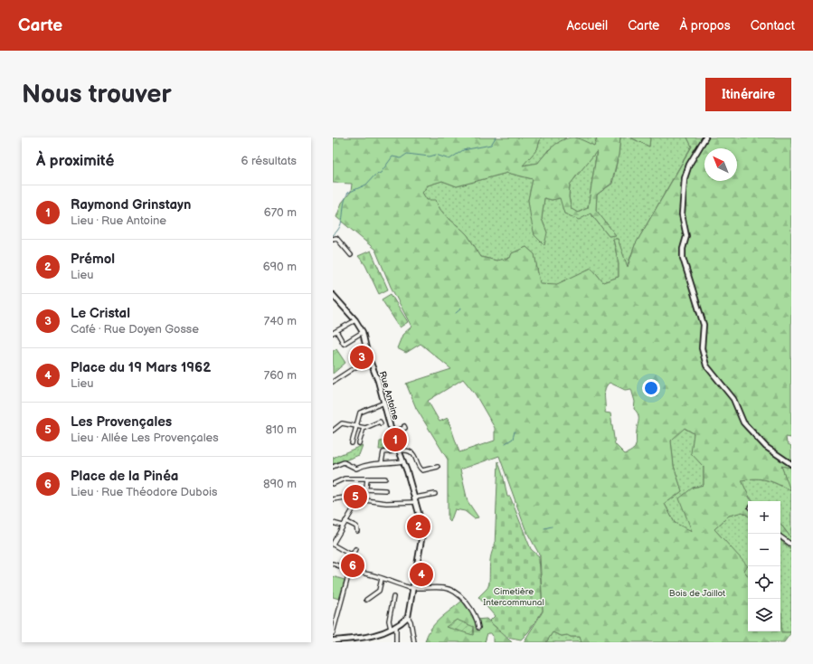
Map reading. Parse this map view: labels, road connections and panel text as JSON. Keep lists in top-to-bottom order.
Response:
{
  "streets": {
    "street": ["Rue Antoine"]
  },
  "parks": ["Cimetière Intercommunal", "Bois de Jaillot"],
  "north": "top left",
  "page": {
    "header": "Carte",
    "nav": [
      "Accueil",
      "Carte",
      "À propos",
      "Contact"
    ],
    "buttons": "Itinéraire",
    "title": "Nous trouver",
    "heading": ["À proximité", "6 résultats"],
    "list": [
      {
        "mark": "1",
        "name": "Raymond Grinstayn",
        "note": "Lieu · Rue Antoine",
        "value": "670 m"
      },
      {
        "mark": "2",
        "name": "Prémol",
        "note": "Lieu",
        "value": "690 m"
      },
      {
        "mark": "3",
        "name": "Le Cristal",
        "note": "Café · Rue Doyen Gosse",
        "value": "740 m"
      },
      {
        "mark": "4",
        "name": "Place du 19 Mars 1962",
        "note": "Lieu",
        "value": "760 m"
      },
      {
        "mark": "5",
        "name": "Les Provençales",
        "note": "Lieu · Allée Les Provençales",
        "value": "810 m"
      },
      {
        "mark": "6",
        "name": "Place de la Pinéa",
        "note": "Lieu · Rue Théodore Dubois",
        "value": "890 m"
      }
    ],
    "pins": [
      "3",
      "1",
      "5",
      "2",
      "6",
      "4"
    ],
    "map_buttons": ["+", "−"]
  }
}
